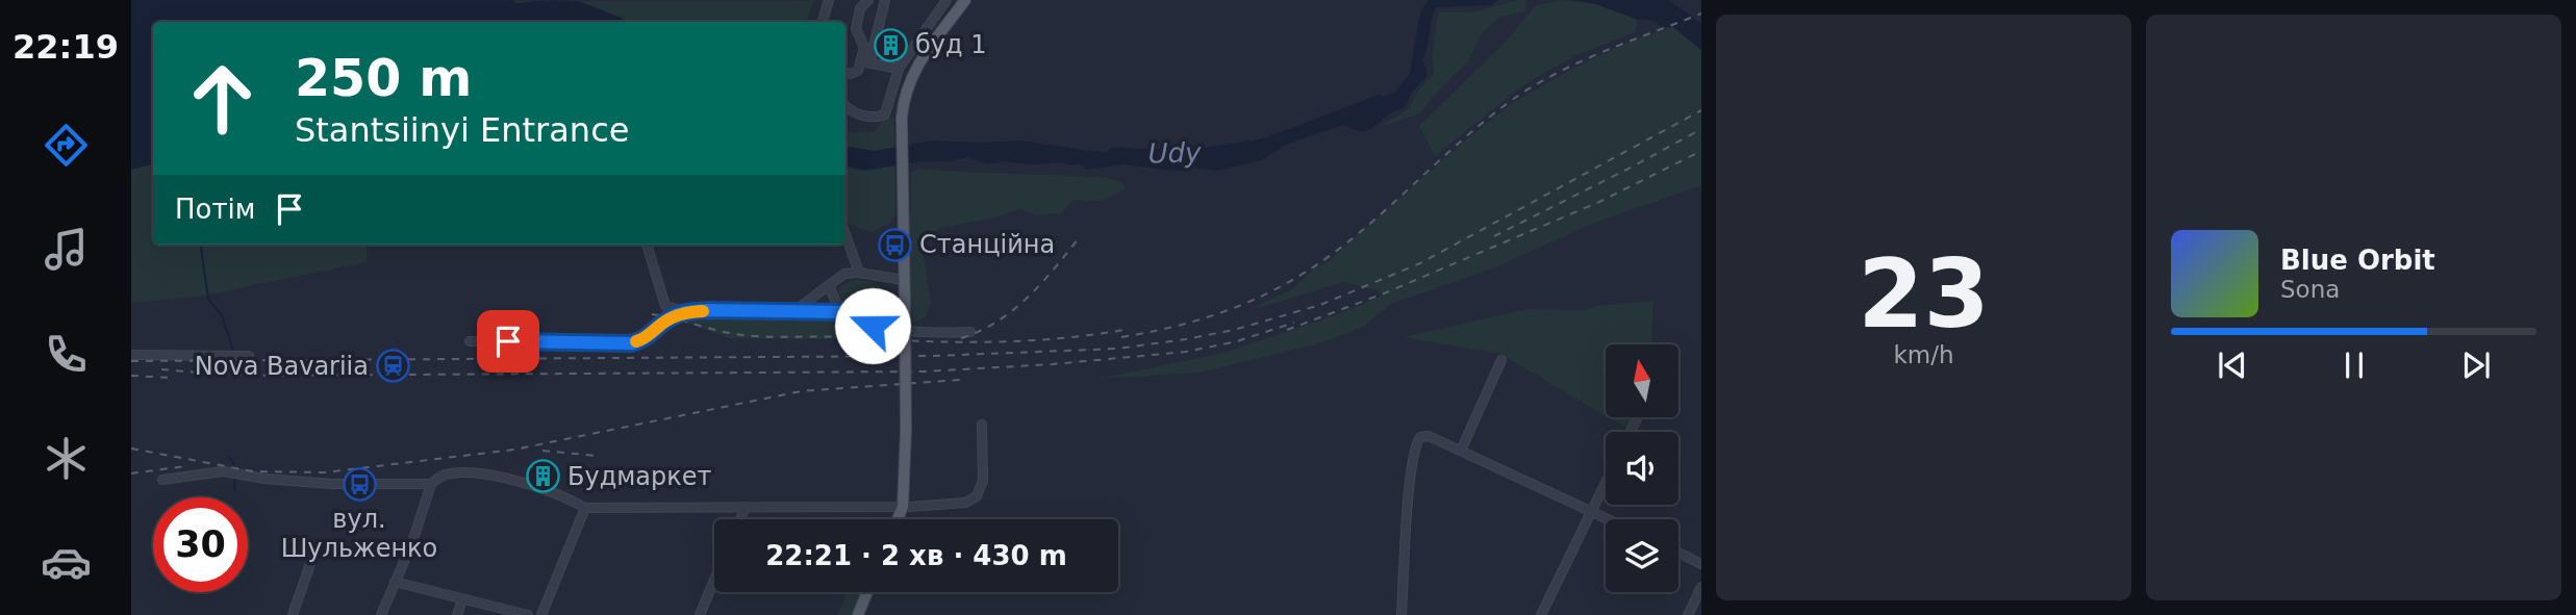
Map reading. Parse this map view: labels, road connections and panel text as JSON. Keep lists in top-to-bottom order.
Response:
{
  "water": ["Udy"],
  "places": {
    "building": ["буд 1", "Будмаркет"],
    "bus stop": ["Станційна", "вул. Шульженко"],
    "station": ["Nova Bavarіia"]
  },
  "north": "top",
  "page": {
    "tabs": "22:19",
    "tile": ["23", "km/h"],
    "turn": ["250 m", "Stantsiinyi Entrance"],
    "then": "Потім",
    "song": ["Blue Orbit", "Sona"],
    "limit": "30",
    "trip": "22:21 · 2 хв · 430 m"
  }
}
